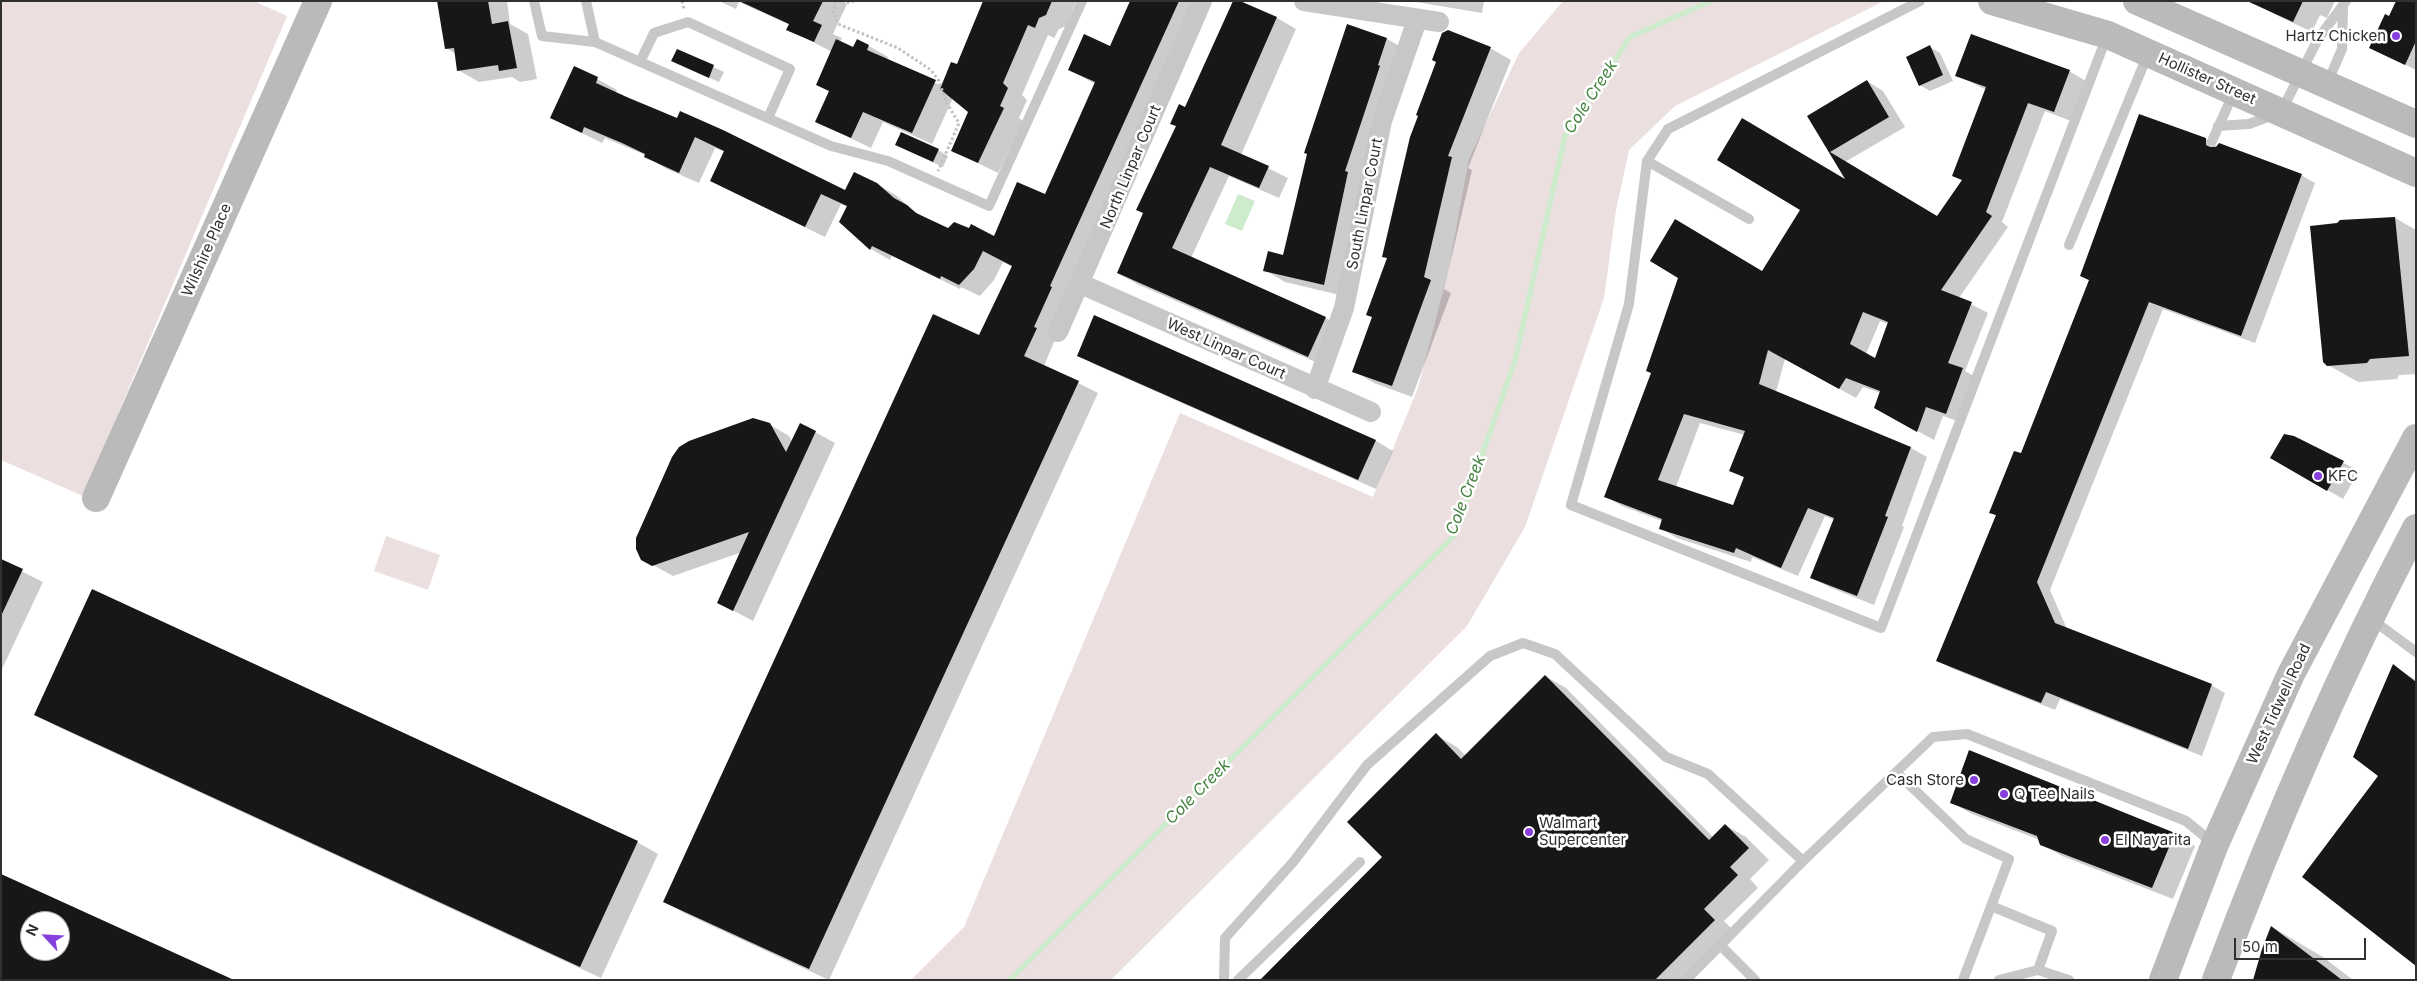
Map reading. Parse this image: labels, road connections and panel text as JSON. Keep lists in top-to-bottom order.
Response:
{
  "streets": {
    "main road": ["Hollister Street", "Wilshire Place", "West Tidwell Road"],
    "street": ["North Linpar Court", "South Linpar Court", "West Linpar Court"]
  },
  "crossings": [
    ["North Linpar Court", "West Linpar Court"],
    ["South Linpar Court", "West Linpar Court"]
  ],
  "water": ["Cole Creek"],
  "places": [
    "Hartz Chicken",
    "KFC",
    "Cash Store",
    "Q Tee Nails",
    "Walmart Supercenter",
    "El Nayarita"
  ],
  "scale_bar": "50 m",
  "north": "top left"
}
